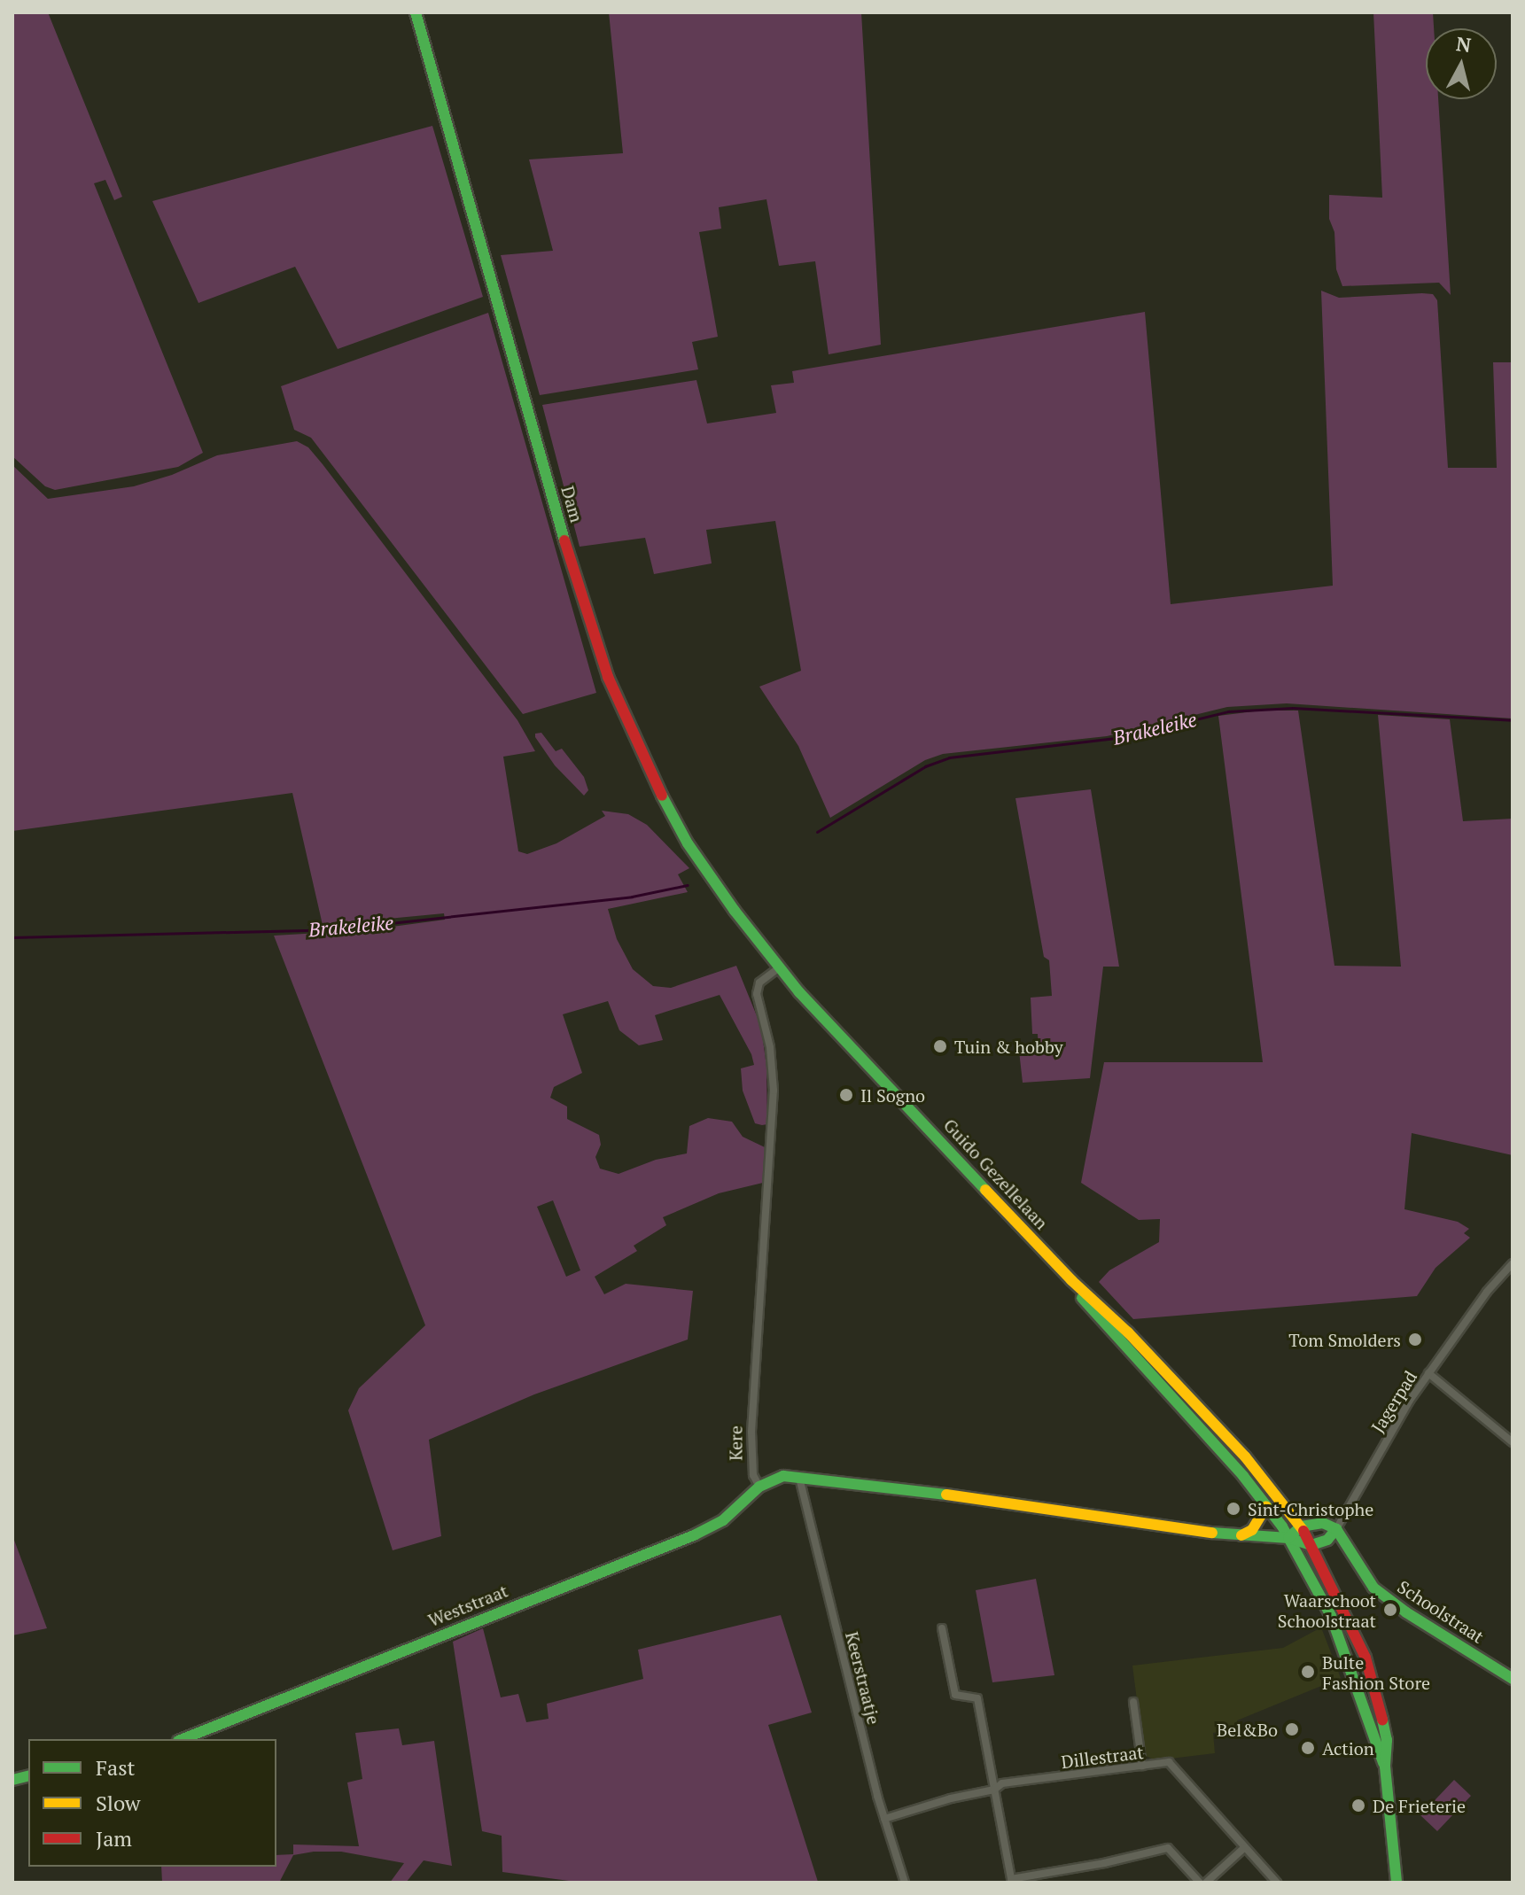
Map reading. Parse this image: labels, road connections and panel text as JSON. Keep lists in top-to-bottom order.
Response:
{
  "streets": {
    "main road": [
      "Dam",
      "Guido Gezellelaan",
      "Weststraat",
      "Schoolstraat"
    ],
    "street": [
      "Jagerpad",
      "Kere",
      "Keerstraatje",
      "Dillestraat"
    ]
  },
  "crossings": [
    ["Dam", "Guido Gezellelaan"],
    ["Dam", "Kere"],
    ["Guido Gezellelaan", "Kere"],
    ["Jagerpad", "Schoolstraat"],
    ["Kere", "Weststraat"],
    ["Keerstraatje", "Dillestraat"]
  ],
  "water": ["Brakeleike"],
  "places": [
    "Tuin & hobby",
    "Il Sogno",
    "Tom Smolders",
    "Sint-Christophe",
    "Waarschoot Schoolstraat",
    "Bulte Fashion Store",
    "Bel&Bo",
    "Action",
    "De Frieterie"
  ],
  "legend": ["Fast", "Slow", "Jam"],
  "north": "top"
}
